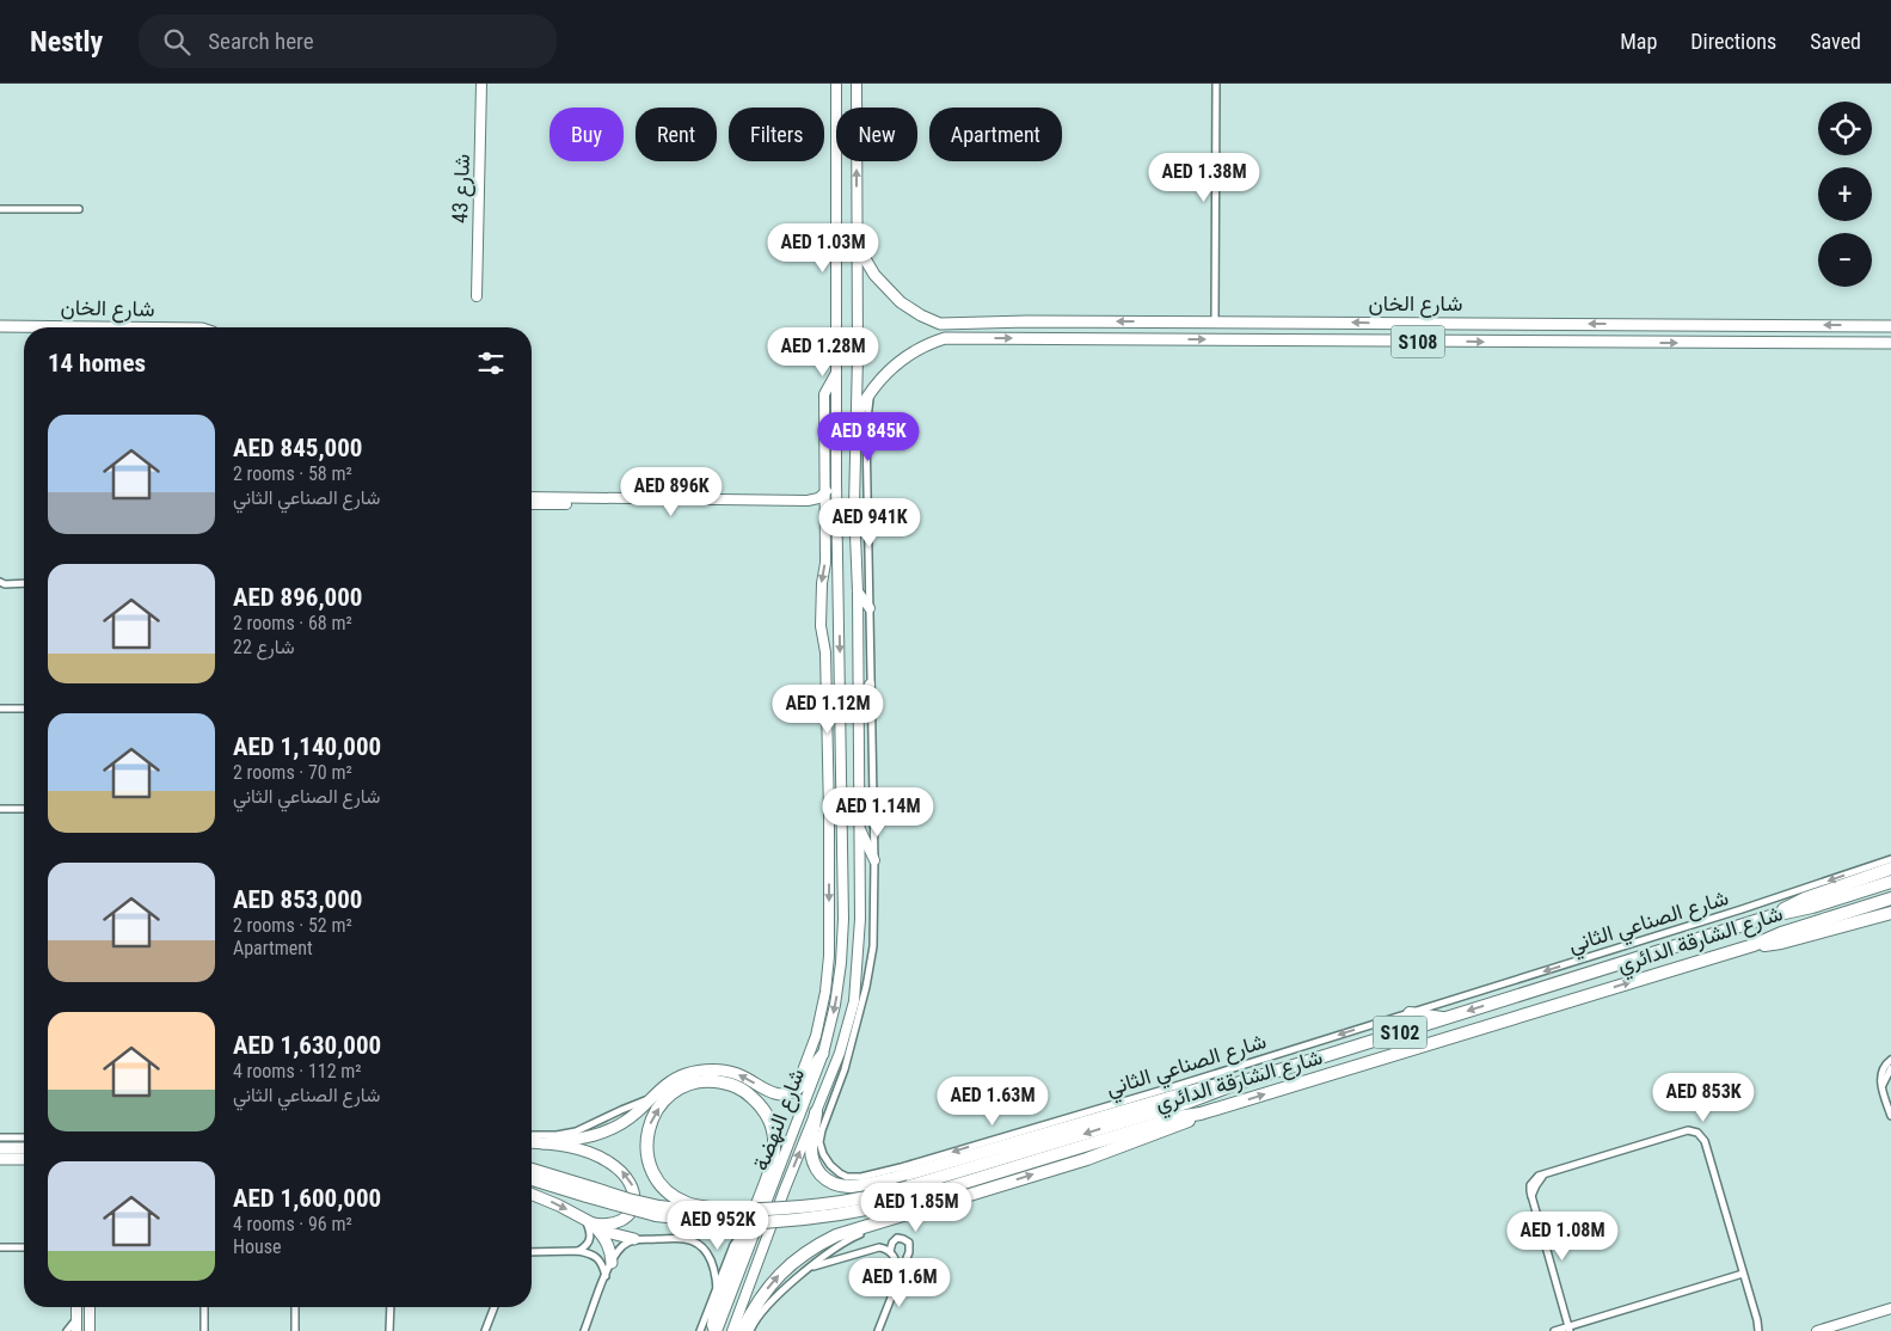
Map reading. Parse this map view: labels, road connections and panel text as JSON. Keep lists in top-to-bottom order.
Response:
{
  "streets": {
    "highway": ["شارع الشارقة الدائري", "S102"],
    "main road": [
      "شارع 43",
      "شارع الخان",
      "S108",
      "شارع النهضة"
    ],
    "street": ["شارع الصناعي الثاني"]
  },
  "crossings": [
    ["شارع الخان", "شارع الصناعي الثاني"],
    ["شارع الخان", "شارع النهضة"],
    ["شارع الشارقة الدائري", "S102"]
  ],
  "one_way": ["شارع الصناعي الثاني"],
  "page": {
    "header": "Nestly",
    "search": "Search here",
    "nav": ["Map", "Directions", "Saved"],
    "map_buttons": ["+", "−"],
    "chip": [
      "Buy",
      "Rent",
      "Filters",
      "New",
      "Apartment"
    ],
    "price": [
      "AED 1.38M",
      "AED 1.03M",
      "AED 1.28M",
      "AED 845K",
      "AED 896K",
      "AED 941K",
      "AED 1.12M",
      "AED 1.14M",
      "AED 853K",
      "AED 1.63M",
      "AED 1.85M",
      "AED 952K",
      "AED 1.08M",
      "AED 1.6M"
    ],
    "heading": "14 homes",
    "list": [
      {
        "name": "AED 845,000",
        "note": "2 rooms · 58 m² · شارع الصناعي الثاني"
      },
      {
        "name": "AED 896,000",
        "note": "2 rooms · 68 m² · شارع 22"
      },
      {
        "name": "AED 1,140,000",
        "note": "2 rooms · 70 m² · شارع الصناعي الثاني"
      },
      {
        "name": "AED 853,000",
        "note": "2 rooms · 52 m² · Apartment"
      },
      {
        "name": "AED 1,630,000",
        "note": "4 rooms · 112 m² · شارع الصناعي الثاني"
      },
      {
        "name": "AED 1,600,000",
        "note": "4 rooms · 96 m² · House"
      }
    ]
  }
}
